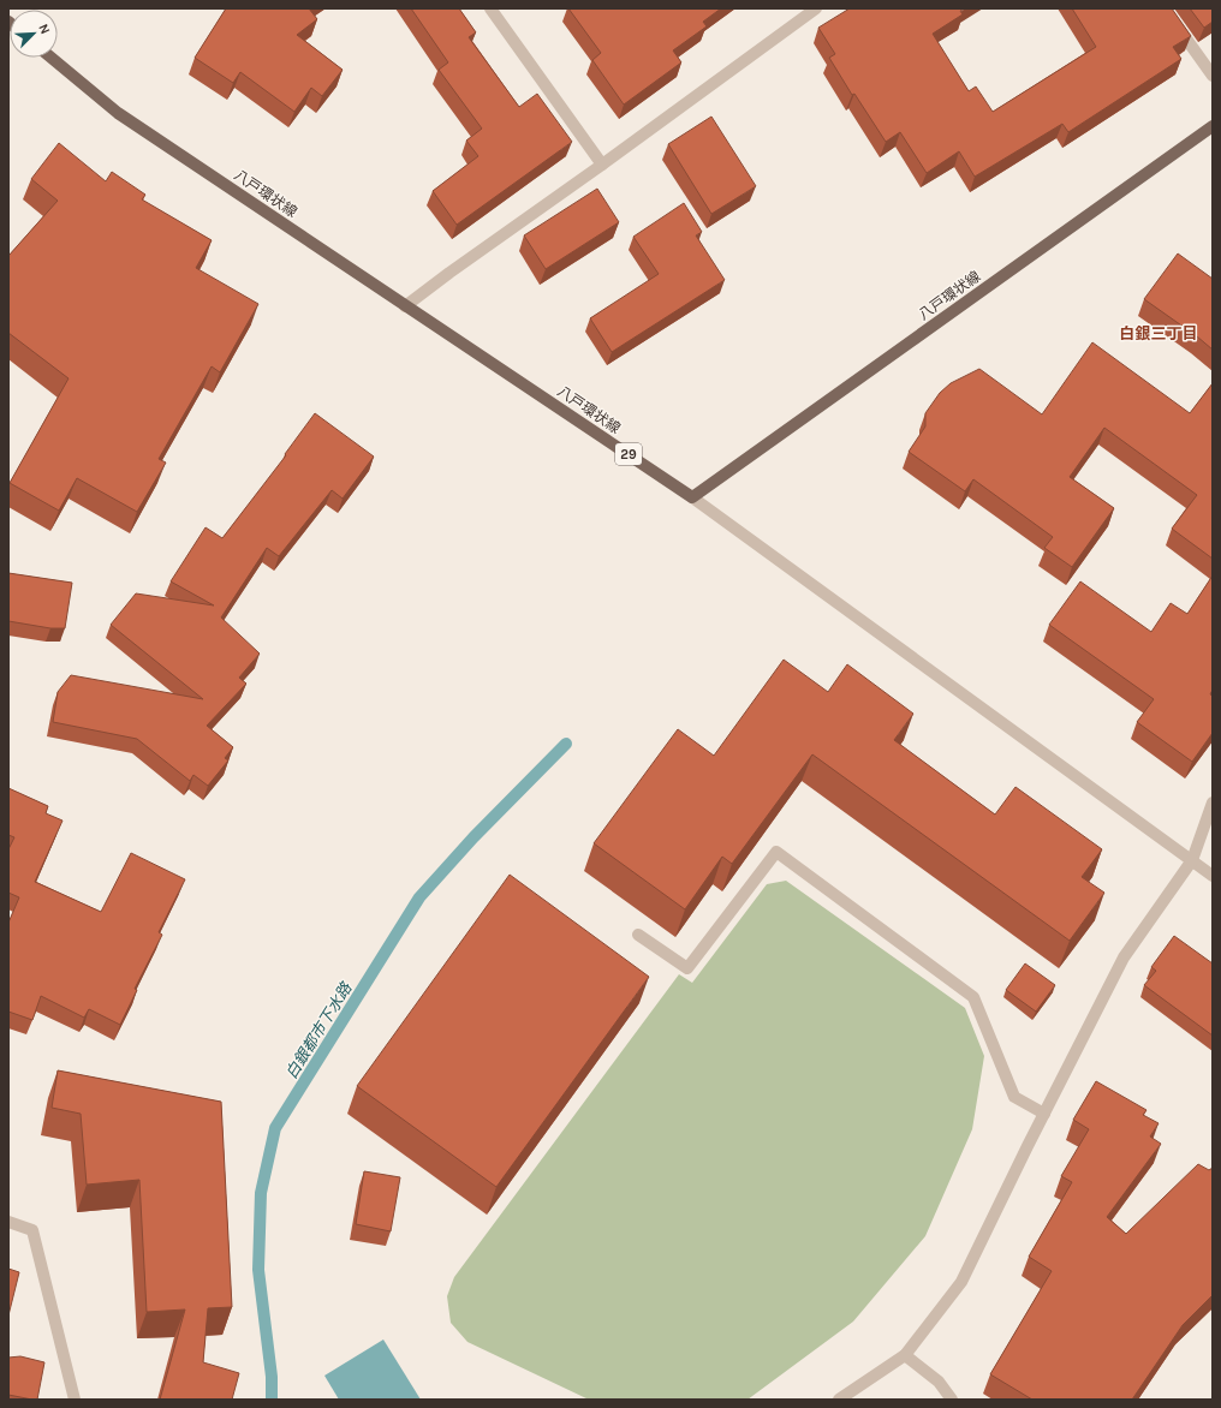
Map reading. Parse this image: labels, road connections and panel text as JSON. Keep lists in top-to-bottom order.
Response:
{
  "streets": {
    "main road": ["八戸環状線", "29"]
  },
  "districts": ["白銀三丁目"],
  "water": ["白銀都市下水路"],
  "north": "top right"
}
